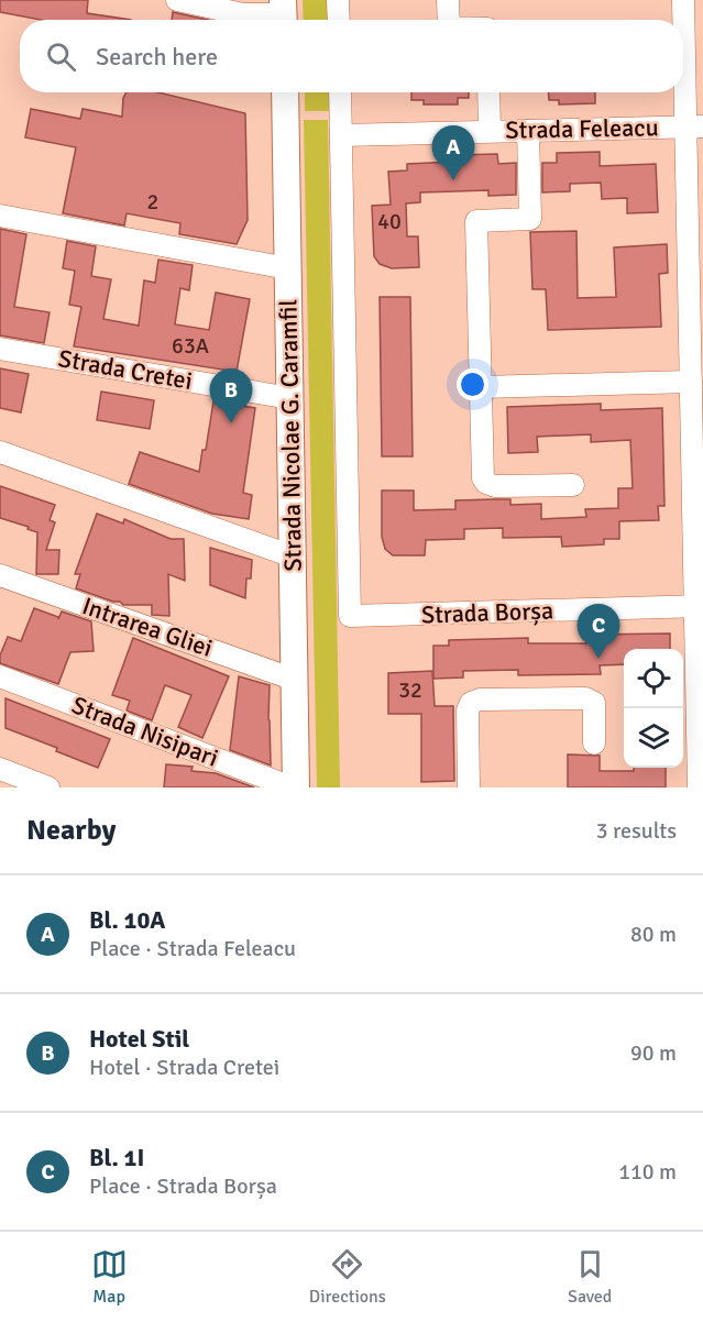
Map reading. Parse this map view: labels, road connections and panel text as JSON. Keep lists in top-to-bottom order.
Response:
{
  "streets": {
    "main road": ["Strada Nicolae G. Caramfil"],
    "street": [
      "Strada Feleacu",
      "Strada Cretei",
      "Strada Borșa",
      "Intrarea Gliei",
      "Strada Nisipari"
    ]
  },
  "crossings": [
    ["Strada Feleacu", "Strada Borșa"],
    ["Strada Cretei", "Strada Nicolae G. Caramfil"],
    ["Strada Nicolae G. Caramfil", "Intrarea Gliei"]
  ],
  "house_numbers": [
    "2",
    "40",
    "63A",
    "32"
  ],
  "page": {
    "search": "Search here",
    "pins": ["A", "B", "C"],
    "heading": ["Nearby", "3 results"],
    "list": [
      {
        "mark": "A",
        "name": "Bl. 10A",
        "note": "Place · Strada Feleacu",
        "value": "80 m"
      },
      {
        "mark": "B",
        "name": "Hotel Stil",
        "note": "Hotel · Strada Cretei",
        "value": "90 m"
      },
      {
        "mark": "C",
        "name": "Bl. 1I",
        "note": "Place · Strada Borșa",
        "value": "110 m"
      }
    ],
    "nav": ["Map", "Directions", "Saved"]
  }
}
